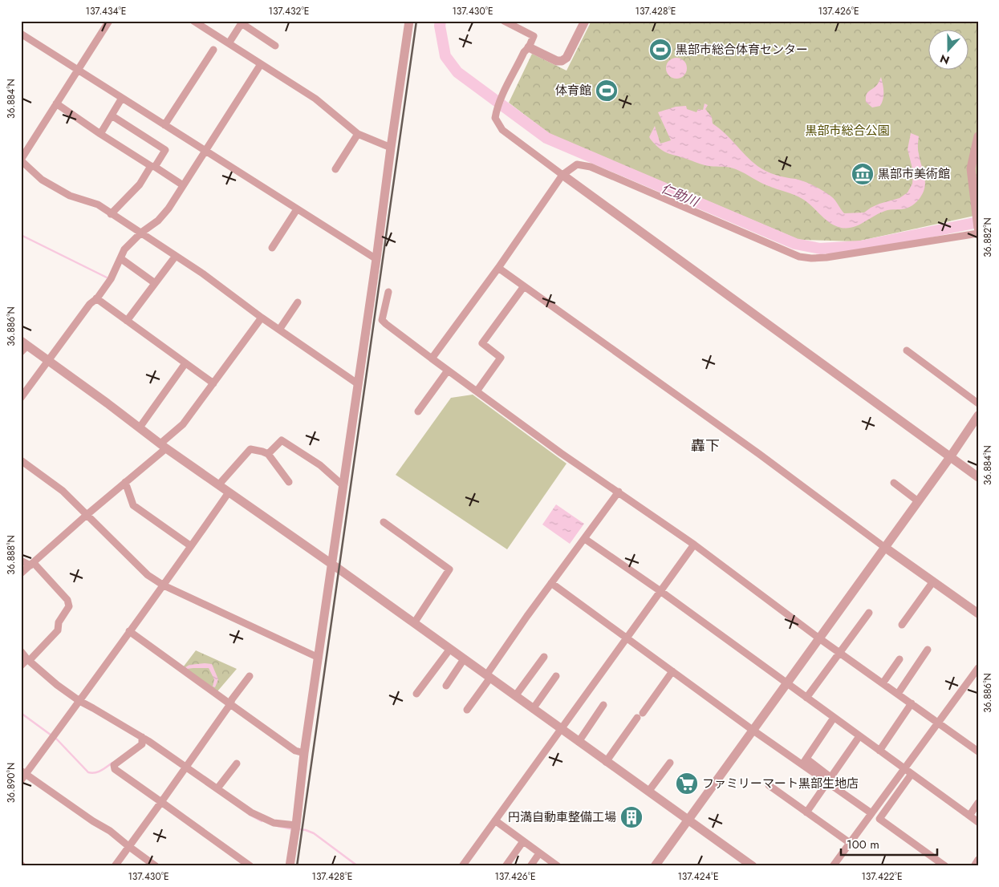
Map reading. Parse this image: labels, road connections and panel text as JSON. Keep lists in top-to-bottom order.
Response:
{
  "districts": ["轟下"],
  "water": ["仁助川"],
  "parks": ["黒部市総合公園"],
  "places": {
    "sports": ["黒部市総合体育センター", "体育館"],
    "museum": ["黒部市美術館"],
    "supermarket": ["ファミリーマート黒部生地店"],
    "building": ["円満自動車整備工場"]
  },
  "scale_bar": "100 m",
  "north": "bottom",
  "coordinates": [
    "137.434°E",
    "137.432°E",
    "137.430°E",
    "137.428°E",
    "137.426°E",
    "36.884°N",
    "36.882°N",
    "36.886°N",
    "36.888°N",
    "36.890°N",
    "137.424°E",
    "137.422°E"
  ]
}
